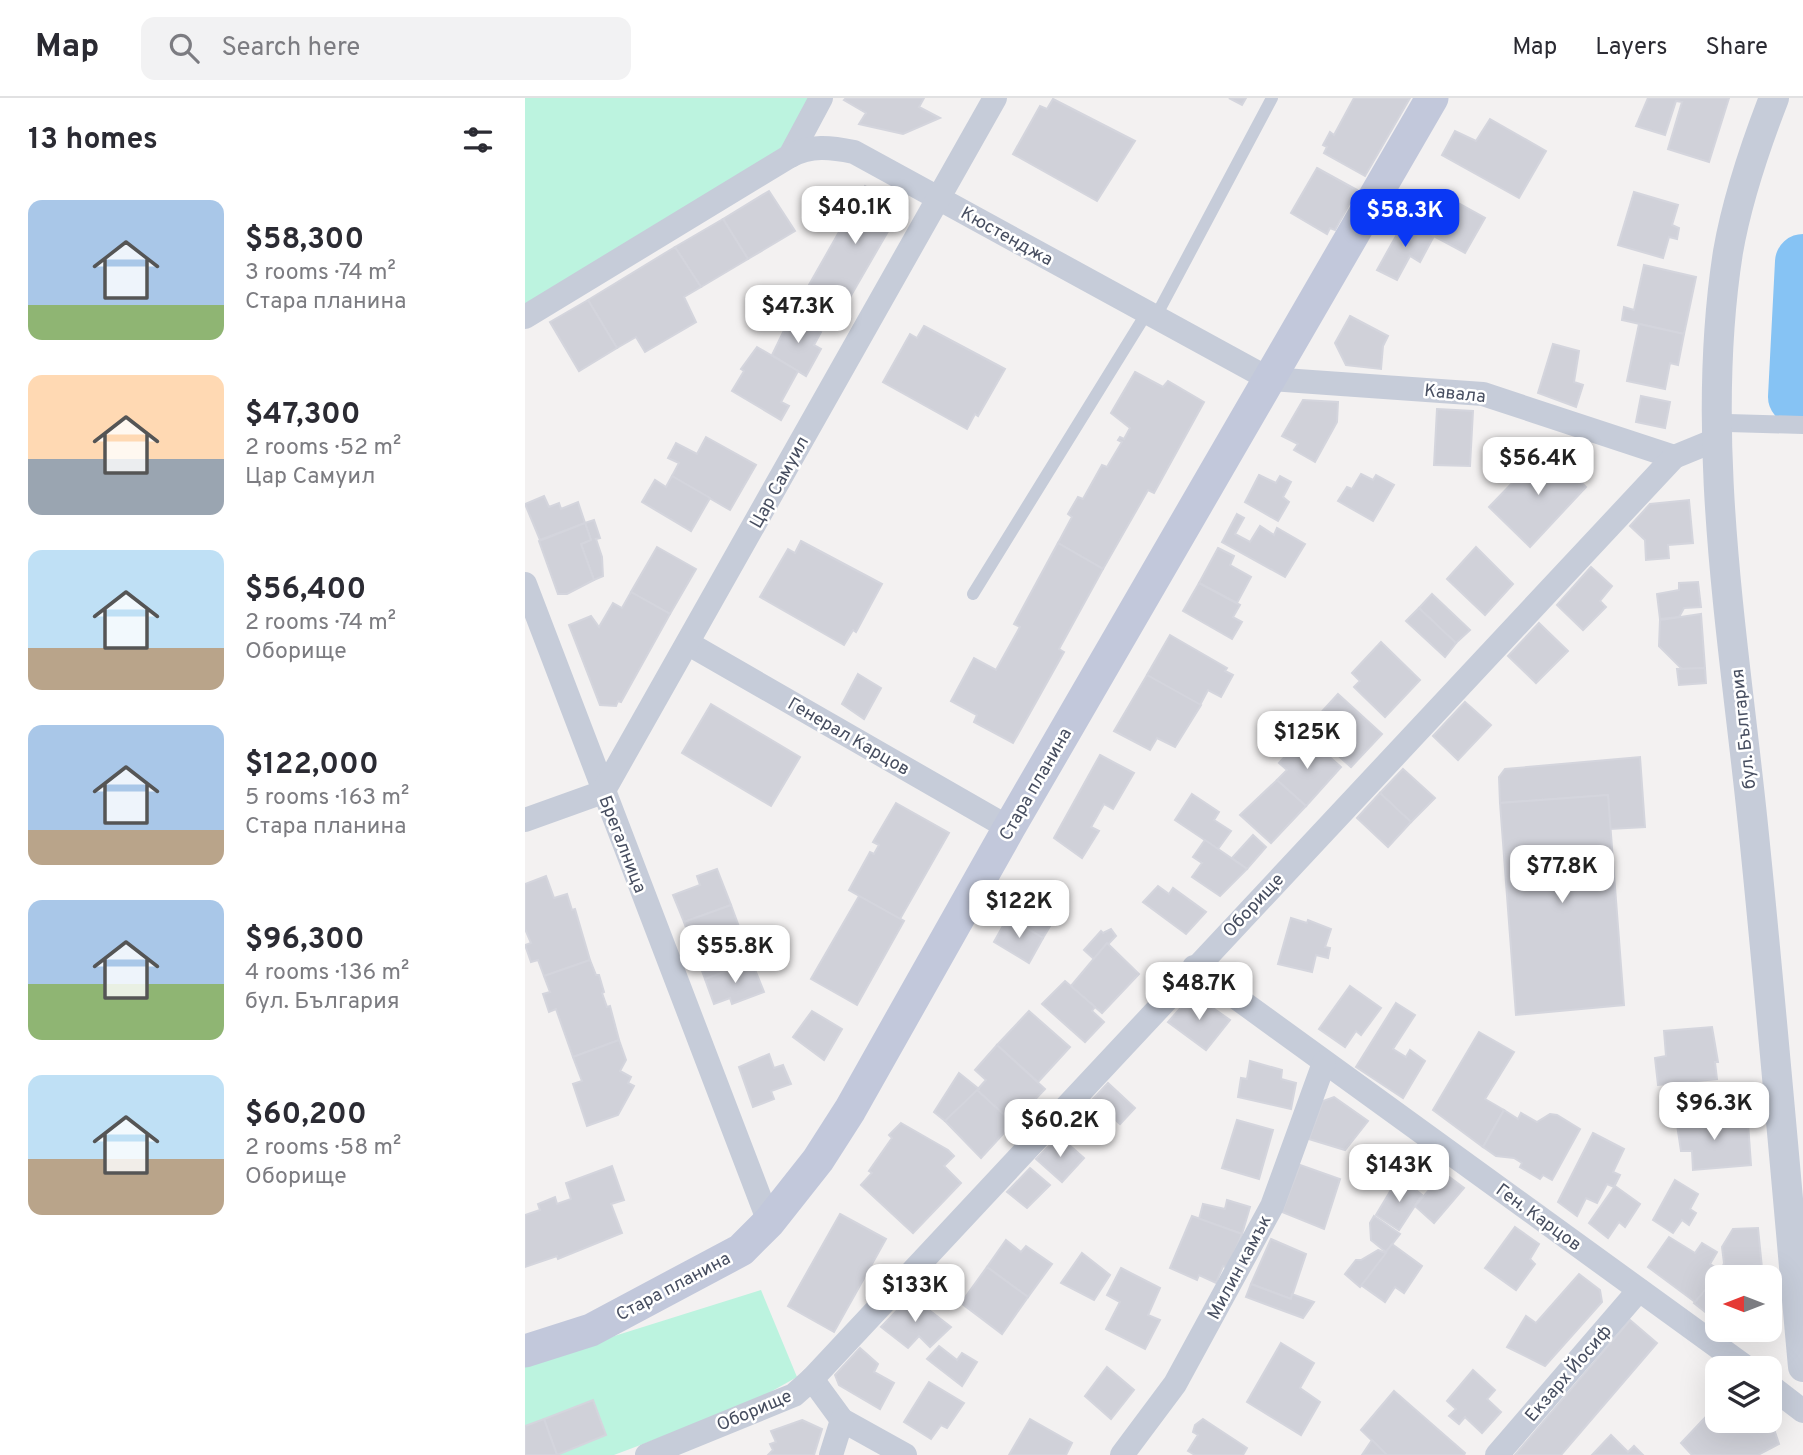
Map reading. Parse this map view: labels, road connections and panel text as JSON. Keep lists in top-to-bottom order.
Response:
{
  "streets": {
    "main road": ["Стара планина"],
    "street": [
      "Кюстенджа",
      "Кавала",
      "Цар Самуил",
      "бул. България",
      "Генерал Карцов",
      "Брегалница",
      "Оборище",
      "Ген. Карцов",
      "Милин камък",
      "Екзарх Йосиф"
    ]
  },
  "crossings": [
    ["Кюстенджа", "Кавала"],
    ["Кюстенджа", "Цар Самуил"],
    ["Кюстенджа", "Стара планина"],
    ["Кавала", "Стара планина"],
    ["Кавала", "Оборище"],
    ["Цар Самуил", "Генерал Карцов"],
    ["Цар Самуил", "Брегалница"],
    ["бул. България", "Оборище"],
    ["Генерал Карцов", "Стара планина"],
    ["Стара планина", "Брегалница"],
    ["Оборище", "Ген. Карцов"],
    ["Ген. Карцов", "Милин камък"],
    ["Ген. Карцов", "Екзарх Йосиф"]
  ],
  "north": "left",
  "page": {
    "header": "Map",
    "search": "Search here",
    "nav": ["Map", "Layers", "Share"],
    "heading": "13 homes",
    "list": [
      {
        "name": "$58,300",
        "note": "3 rooms · 74 m² · Стара планина"
      },
      {
        "name": "$47,300",
        "note": "2 rooms · 52 m² · Цар Самуил"
      },
      {
        "name": "$56,400",
        "note": "2 rooms · 74 m² · Оборище"
      },
      {
        "name": "$122,000",
        "note": "5 rooms · 163 m² · Стара планина"
      },
      {
        "name": "$96,300",
        "note": "4 rooms · 136 m² · бул. България"
      },
      {
        "name": "$60,200",
        "note": "2 rooms · 58 m² · Оборище"
      }
    ],
    "price": [
      "$40.1K",
      "$58.3K",
      "$47.3K",
      "$56.4K",
      "$125K",
      "$77.8K",
      "$122K",
      "$55.8K",
      "$48.7K",
      "$96.3K",
      "$60.2K",
      "$143K",
      "$133K"
    ]
  }
}
